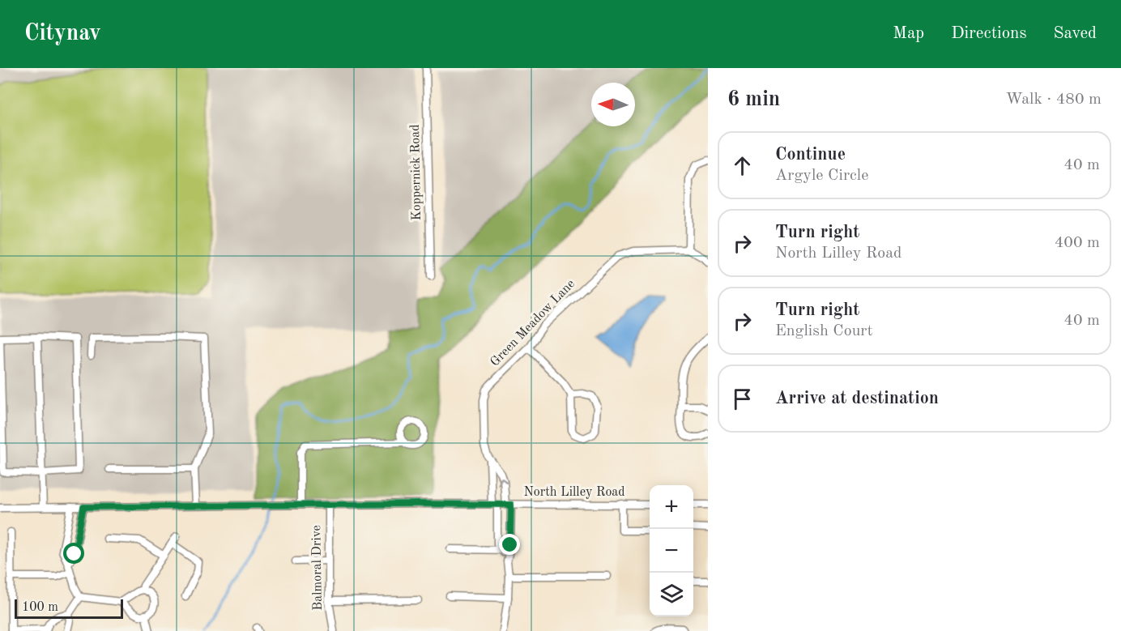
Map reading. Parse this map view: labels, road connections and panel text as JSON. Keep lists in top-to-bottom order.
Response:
{
  "streets": {
    "street": [
      "Koppernick Road",
      "Green Meadow Lane",
      "North Lilley Road",
      "Balmoral Drive"
    ]
  },
  "crossings": [
    ["Green Meadow Lane", "North Lilley Road"],
    ["North Lilley Road", "Balmoral Drive"]
  ],
  "scale_bar": "100 m",
  "north": "left",
  "page": {
    "header": "Citynav",
    "nav": ["Map", "Directions", "Saved"],
    "heading": ["6 min", "Walk · 480 m"],
    "list": [
      ["Continue", "Argyle Circle", "40 m"],
      ["Turn right", "North Lilley Road", "400 m"],
      ["Turn right", "English Court", "40 m"],
      "Arrive at destination"
    ],
    "map_buttons": ["+", "−"],
    "scale": "100 m"
  }
}
